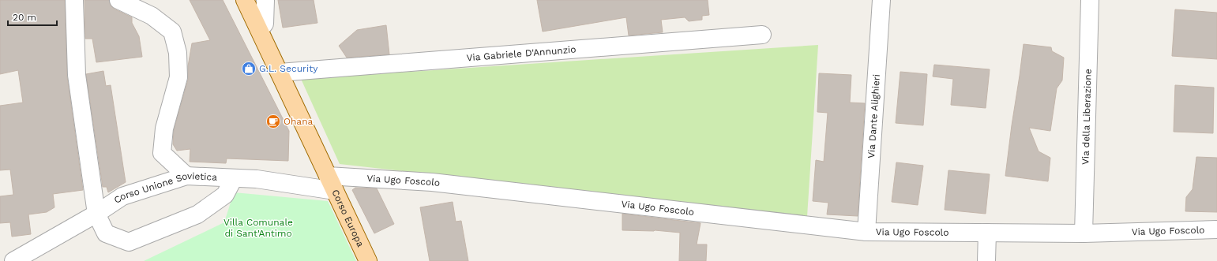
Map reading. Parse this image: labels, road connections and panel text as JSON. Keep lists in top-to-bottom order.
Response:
{
  "streets": {
    "main road": ["Corso Europa"],
    "street": [
      "Via Gabriele D'Annunzio",
      "Via Dante Alighieri",
      "Via della Liberazione",
      "Via Ugo Foscolo",
      "Corso Unione Sovietica"
    ]
  },
  "crossings": [
    ["Via Gabriele D'Annunzio", "Corso Europa"],
    ["Via Dante Alighieri", "Via Ugo Foscolo"],
    ["Via della Liberazione", "Via Ugo Foscolo"],
    ["Via Ugo Foscolo", "Corso Unione Sovietica"],
    ["Via Ugo Foscolo", "Corso Europa"],
    ["Corso Unione Sovietica", "Corso Europa"]
  ],
  "parks": ["Villa Comunale di Sant'Antimo"],
  "places": {
    "shop": ["G.L. Security"],
    "cafe": ["Ohana"]
  },
  "scale_bar": "20 m"
}
